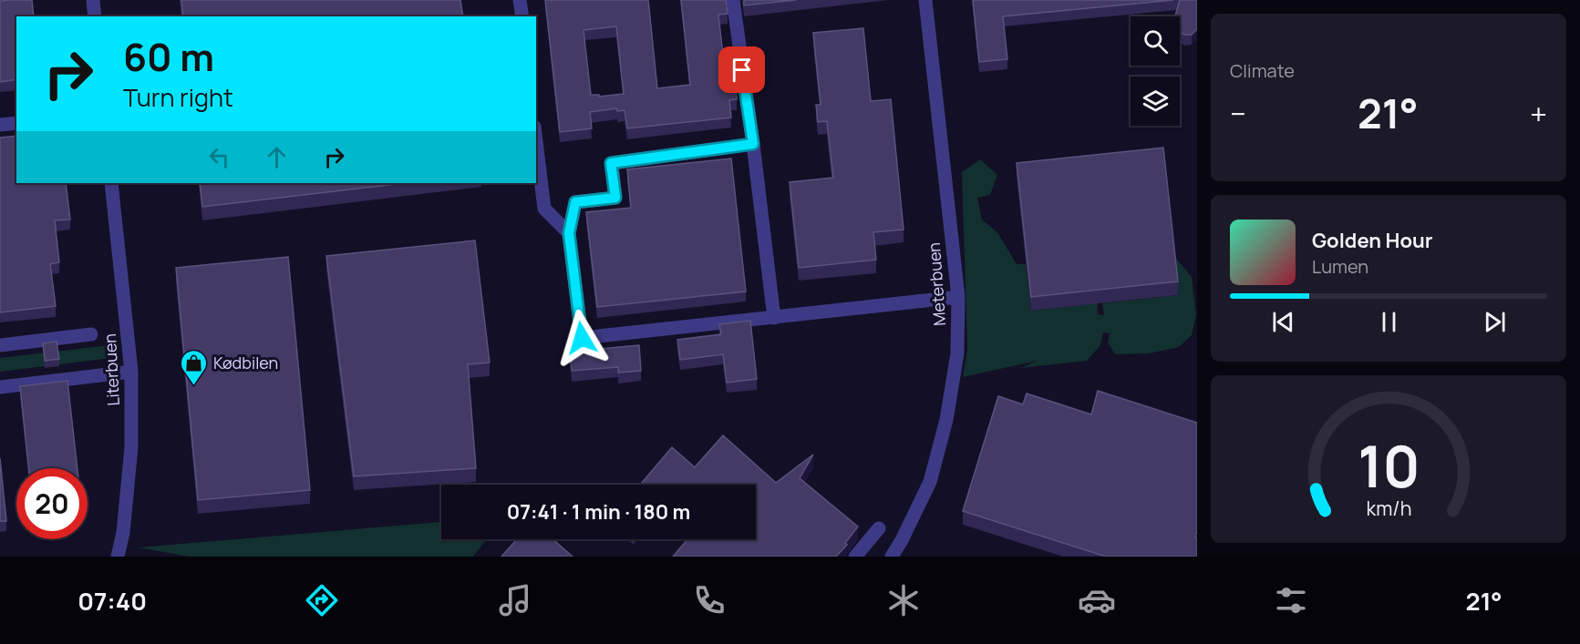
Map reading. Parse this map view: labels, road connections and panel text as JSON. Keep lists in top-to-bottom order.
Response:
{
  "streets": {
    "street": ["Meterbuen", "Literbuen"]
  },
  "places": {
    "shop": ["Kødbilen"]
  },
  "page": {
    "tile": "Climate",
    "turn": ["60 m", "Turn right"],
    "heat": ["−", "21°", "+"],
    "song": ["Golden Hour", "Lumen"],
    "limit": "20",
    "trip": "07:41 · 1 min · 180 m",
    "tabs": ["07:40", "21°"],
    "gauge": ["10", "km/h"]
  }
}
